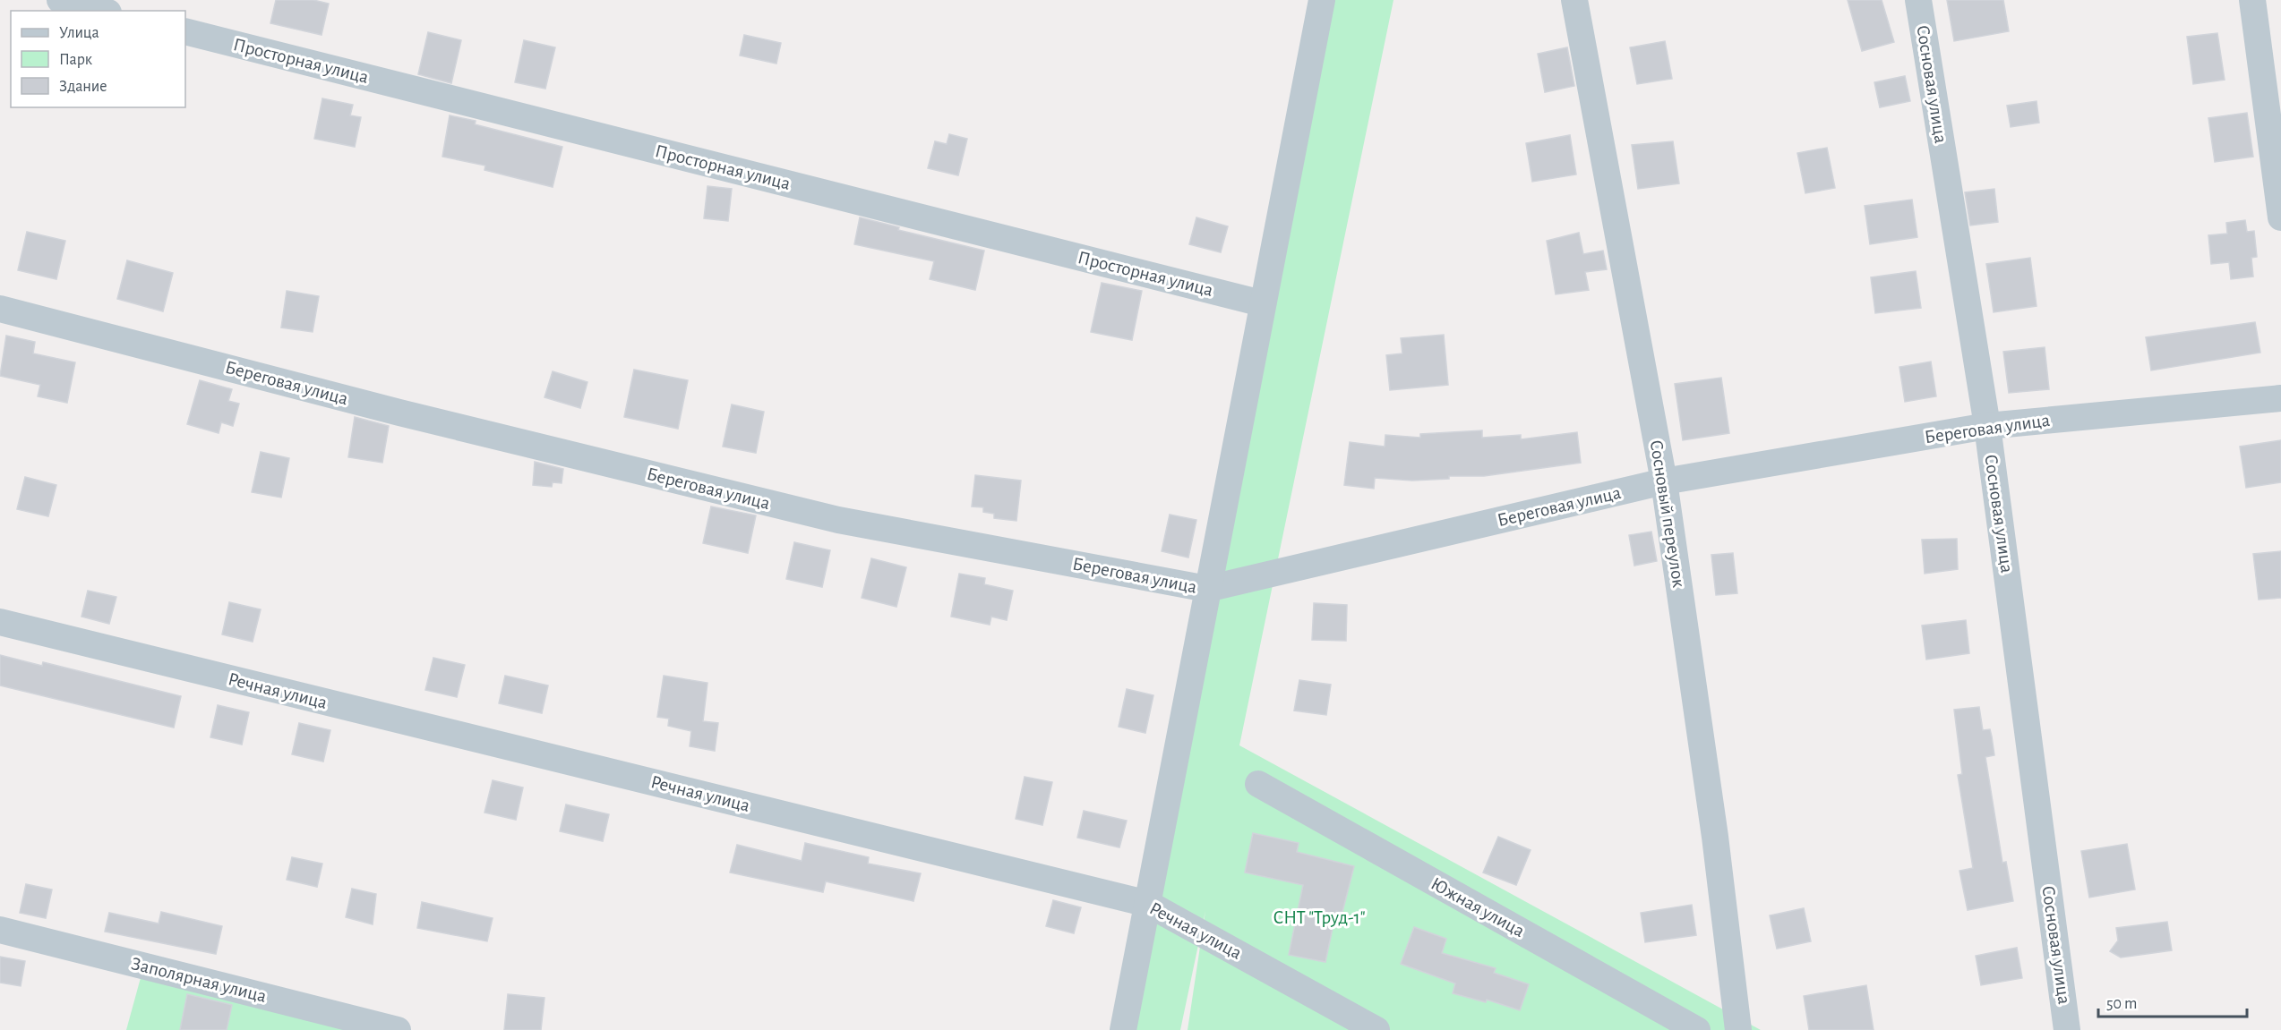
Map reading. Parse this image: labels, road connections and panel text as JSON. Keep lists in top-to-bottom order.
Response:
{
  "streets": {
    "street": [
      "Просторная улица",
      "Сосновая улица",
      "Береговая улица",
      "Сосновый переулок",
      "Речная улица",
      "Южная улица",
      "Заполярная улица"
    ]
  },
  "crossings": [
    ["Сосновая улица", "Береговая улица"],
    ["Береговая улица", "Сосновый переулок"]
  ],
  "parks": ["СНТ \"Труд-1\""],
  "legend": ["Улица", "Парк", "Здание"],
  "scale_bar": "50 m"
}
